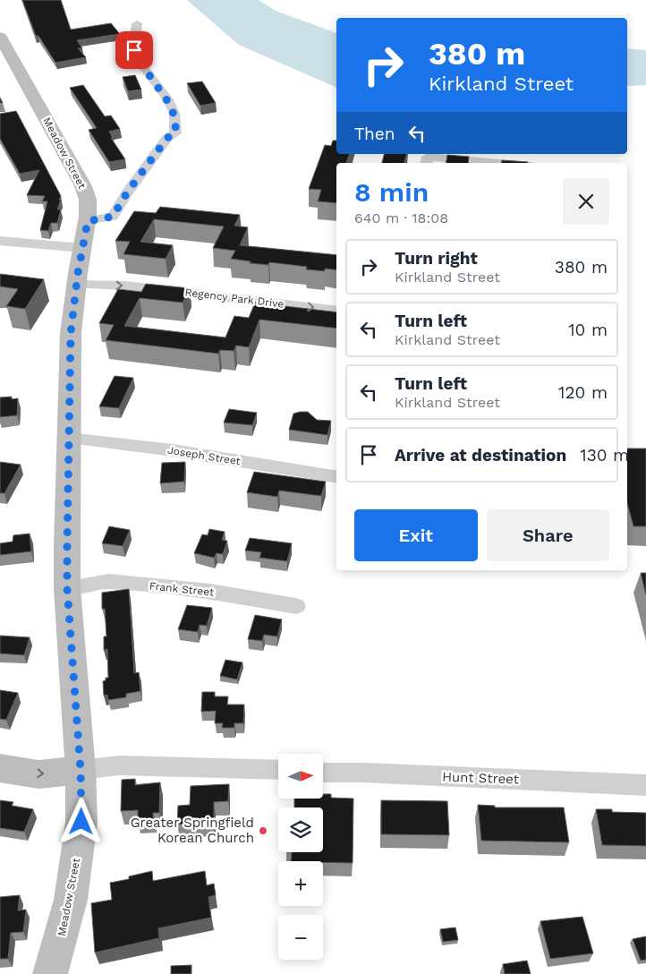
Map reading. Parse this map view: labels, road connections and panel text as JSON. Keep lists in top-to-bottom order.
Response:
{
  "streets": {
    "street": [
      "Meadow Street",
      "Regency Park Drive",
      "Joseph Street",
      "Frank Street",
      "Hunt Street"
    ]
  },
  "crossings": [
    ["Meadow Street", "Regency Park Drive"],
    ["Meadow Street", "Joseph Street"],
    ["Meadow Street", "Frank Street"]
  ],
  "one_way": ["Regency Park Drive"],
  "places": ["Greater Springfield Korean Church"],
  "north": "right",
  "page": {
    "turn": ["380 m", "Kirkland Street"],
    "then": "Then",
    "heading": ["8 min", "640 m · 18:08"],
    "list": [
      {
        "name": "Turn right",
        "note": "Kirkland Street",
        "value": "380 m"
      },
      {
        "name": "Turn left",
        "note": "Kirkland Street",
        "value": "10 m"
      },
      {
        "name": "Turn left",
        "note": "Kirkland Street",
        "value": "120 m"
      },
      {
        "name": "Arrive at destination",
        "value": "130 m"
      }
    ],
    "buttons": ["Exit", "Share"],
    "map_buttons": ["+", "−"]
  }
}
